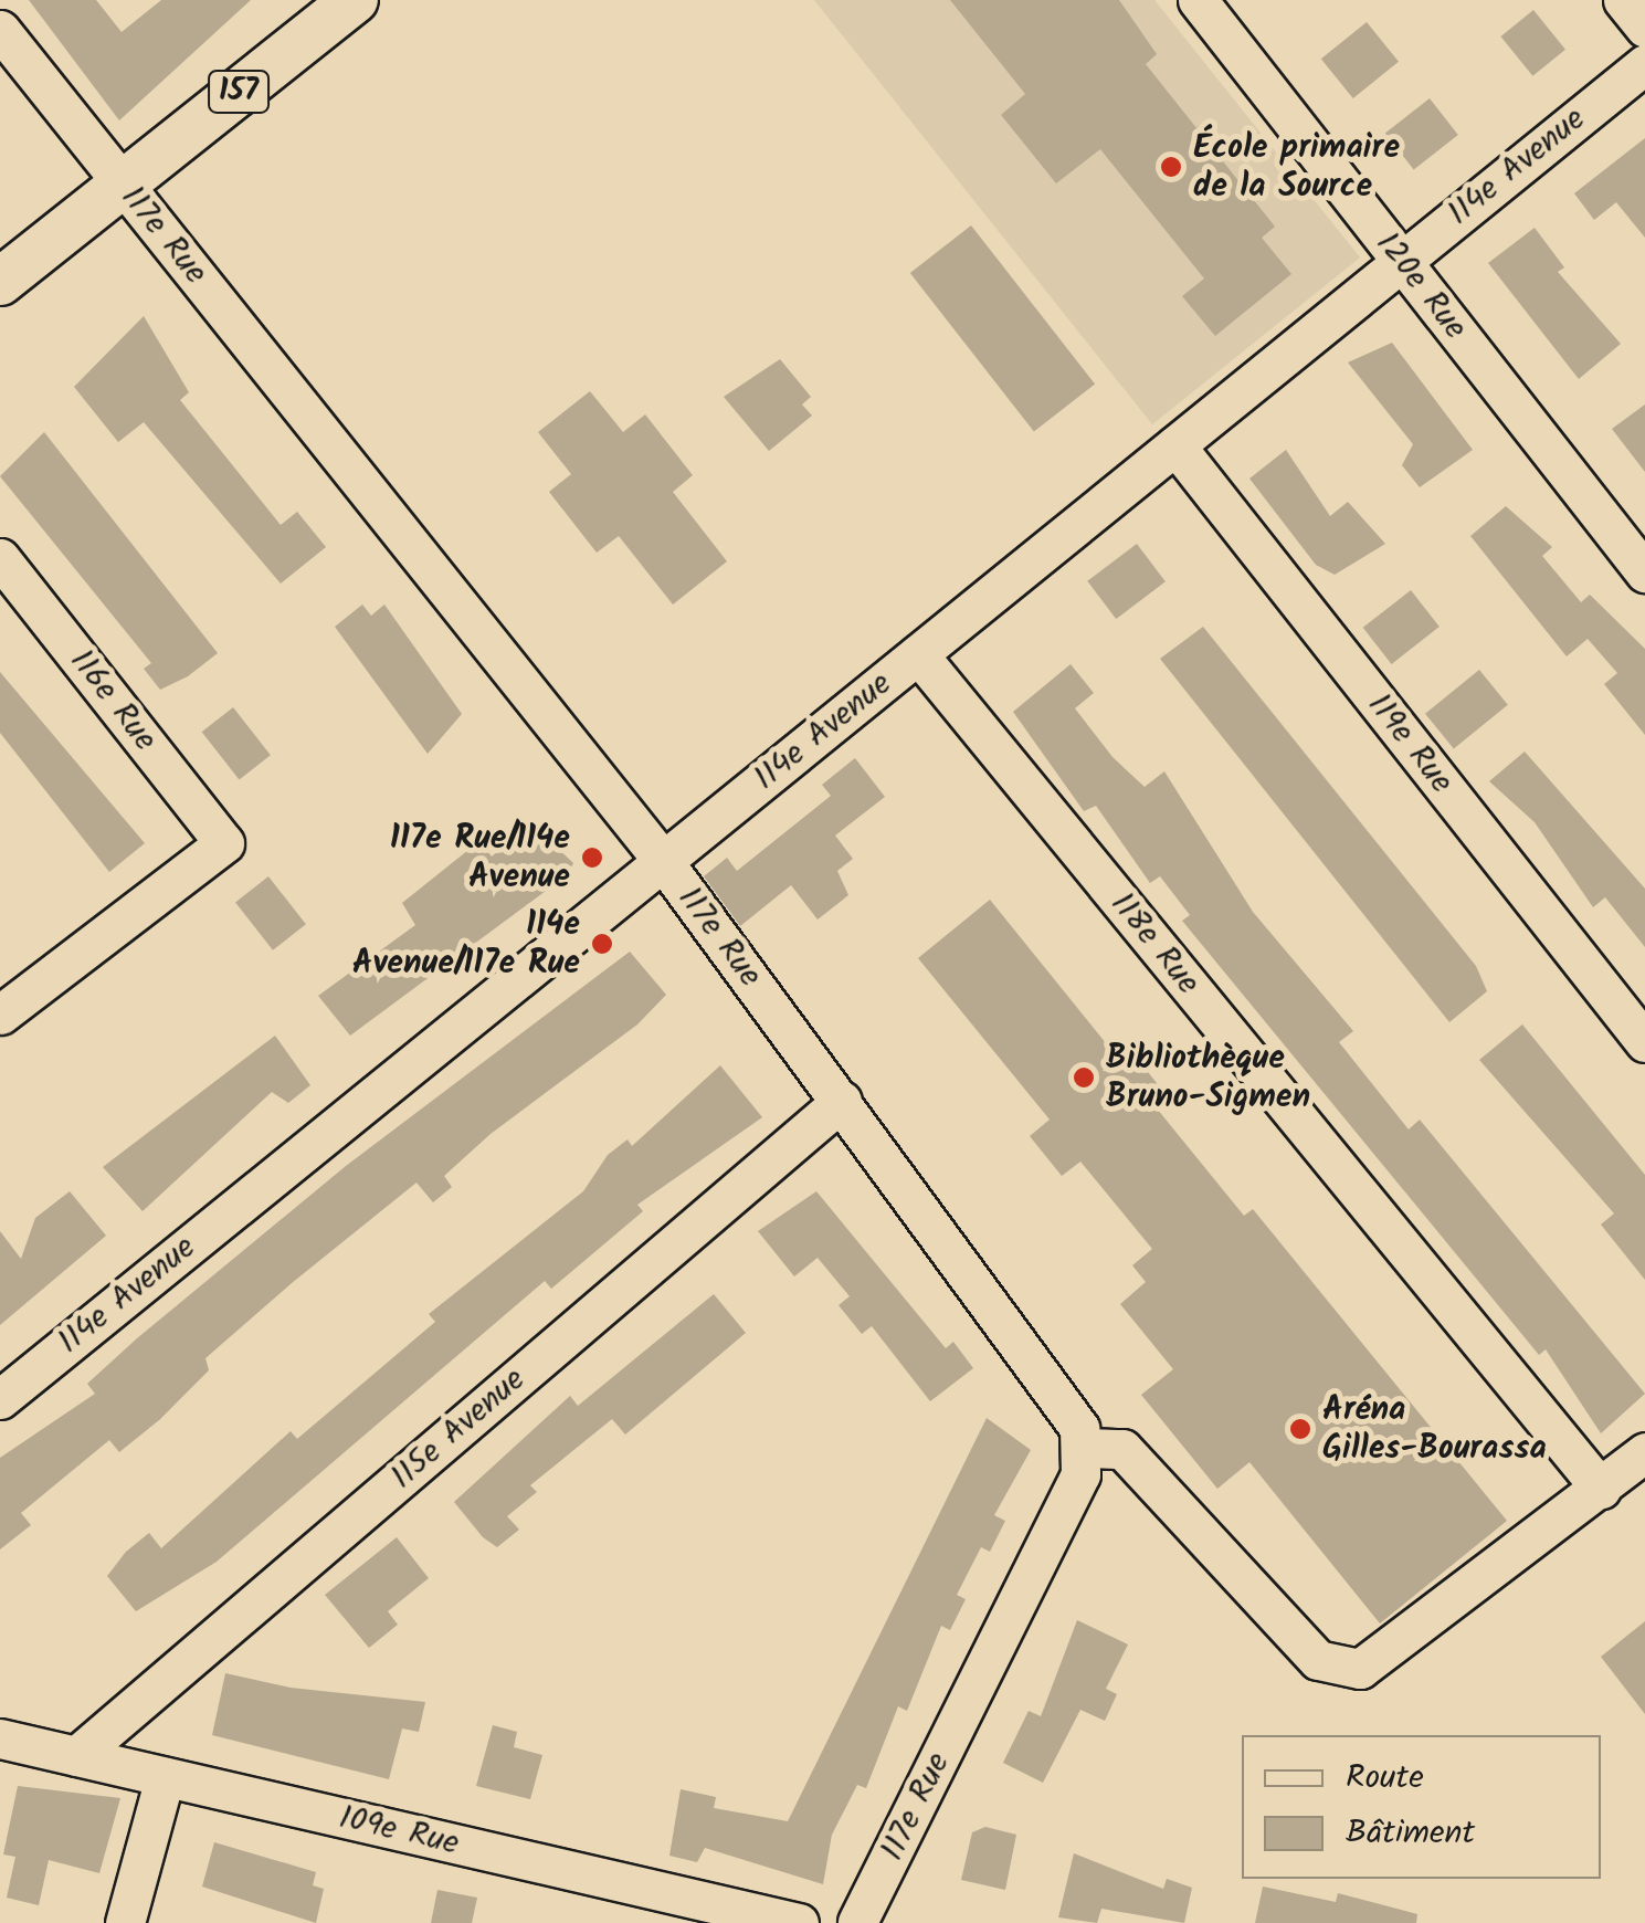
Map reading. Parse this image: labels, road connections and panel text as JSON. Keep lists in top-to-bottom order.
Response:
{
  "streets": {
    "main road": ["157"],
    "street": [
      "114e Avenue",
      "117e Rue",
      "120e Rue",
      "116e Rue",
      "119e Rue",
      "118e Rue",
      "115e Avenue",
      "109e Rue"
    ]
  },
  "crossings": [
    ["157", "117e Rue"],
    ["114e Avenue", "117e Rue"],
    ["114e Avenue", "120e Rue"],
    ["114e Avenue", "119e Rue"],
    ["114e Avenue", "118e Rue"],
    ["117e Rue", "115e Avenue"],
    ["115e Avenue", "109e Rue"]
  ],
  "places": [
    "École primaire de la Source",
    "117e Rue/114e Avenue",
    "114e Avenue/117e Rue",
    "Bibliothèque Bruno-Sigmen",
    "Aréna Gilles-Bourassa"
  ],
  "legend": ["Route", "Bâtiment"]
}
